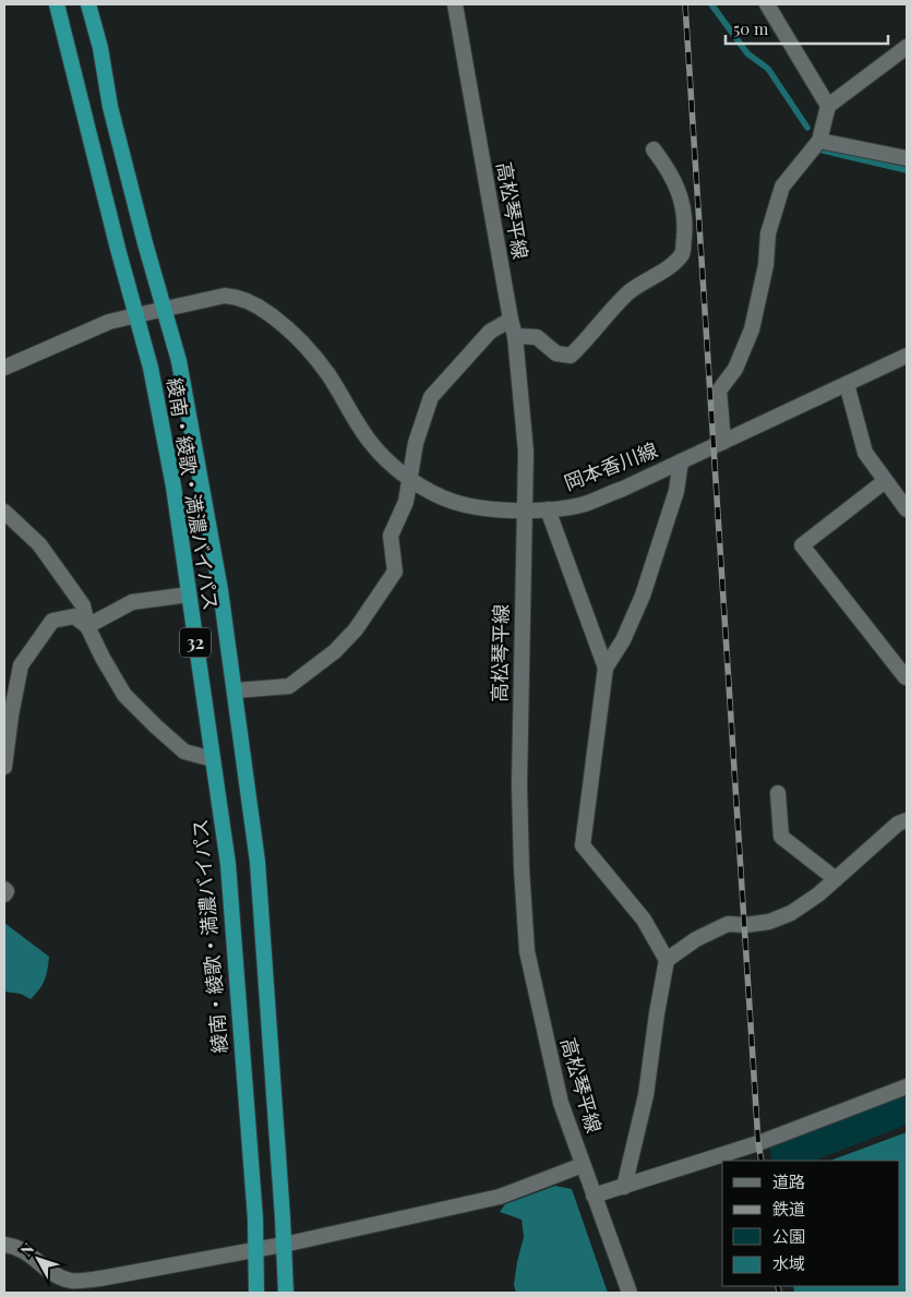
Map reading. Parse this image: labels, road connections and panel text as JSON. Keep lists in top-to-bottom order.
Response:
{
  "streets": {
    "highway": ["綾南・綾歌・満濃バイパス", "32"],
    "street": ["高松琴平線", "岡本香川線"]
  },
  "crossings": [
    ["高松琴平線", "岡本香川線"],
    ["岡本香川線", "綾南・綾歌・満濃バイパス"]
  ],
  "legend": [
    "道路",
    "鉄道",
    "公園",
    "水域"
  ],
  "scale_bar": "50 m",
  "north": "top left"
}
